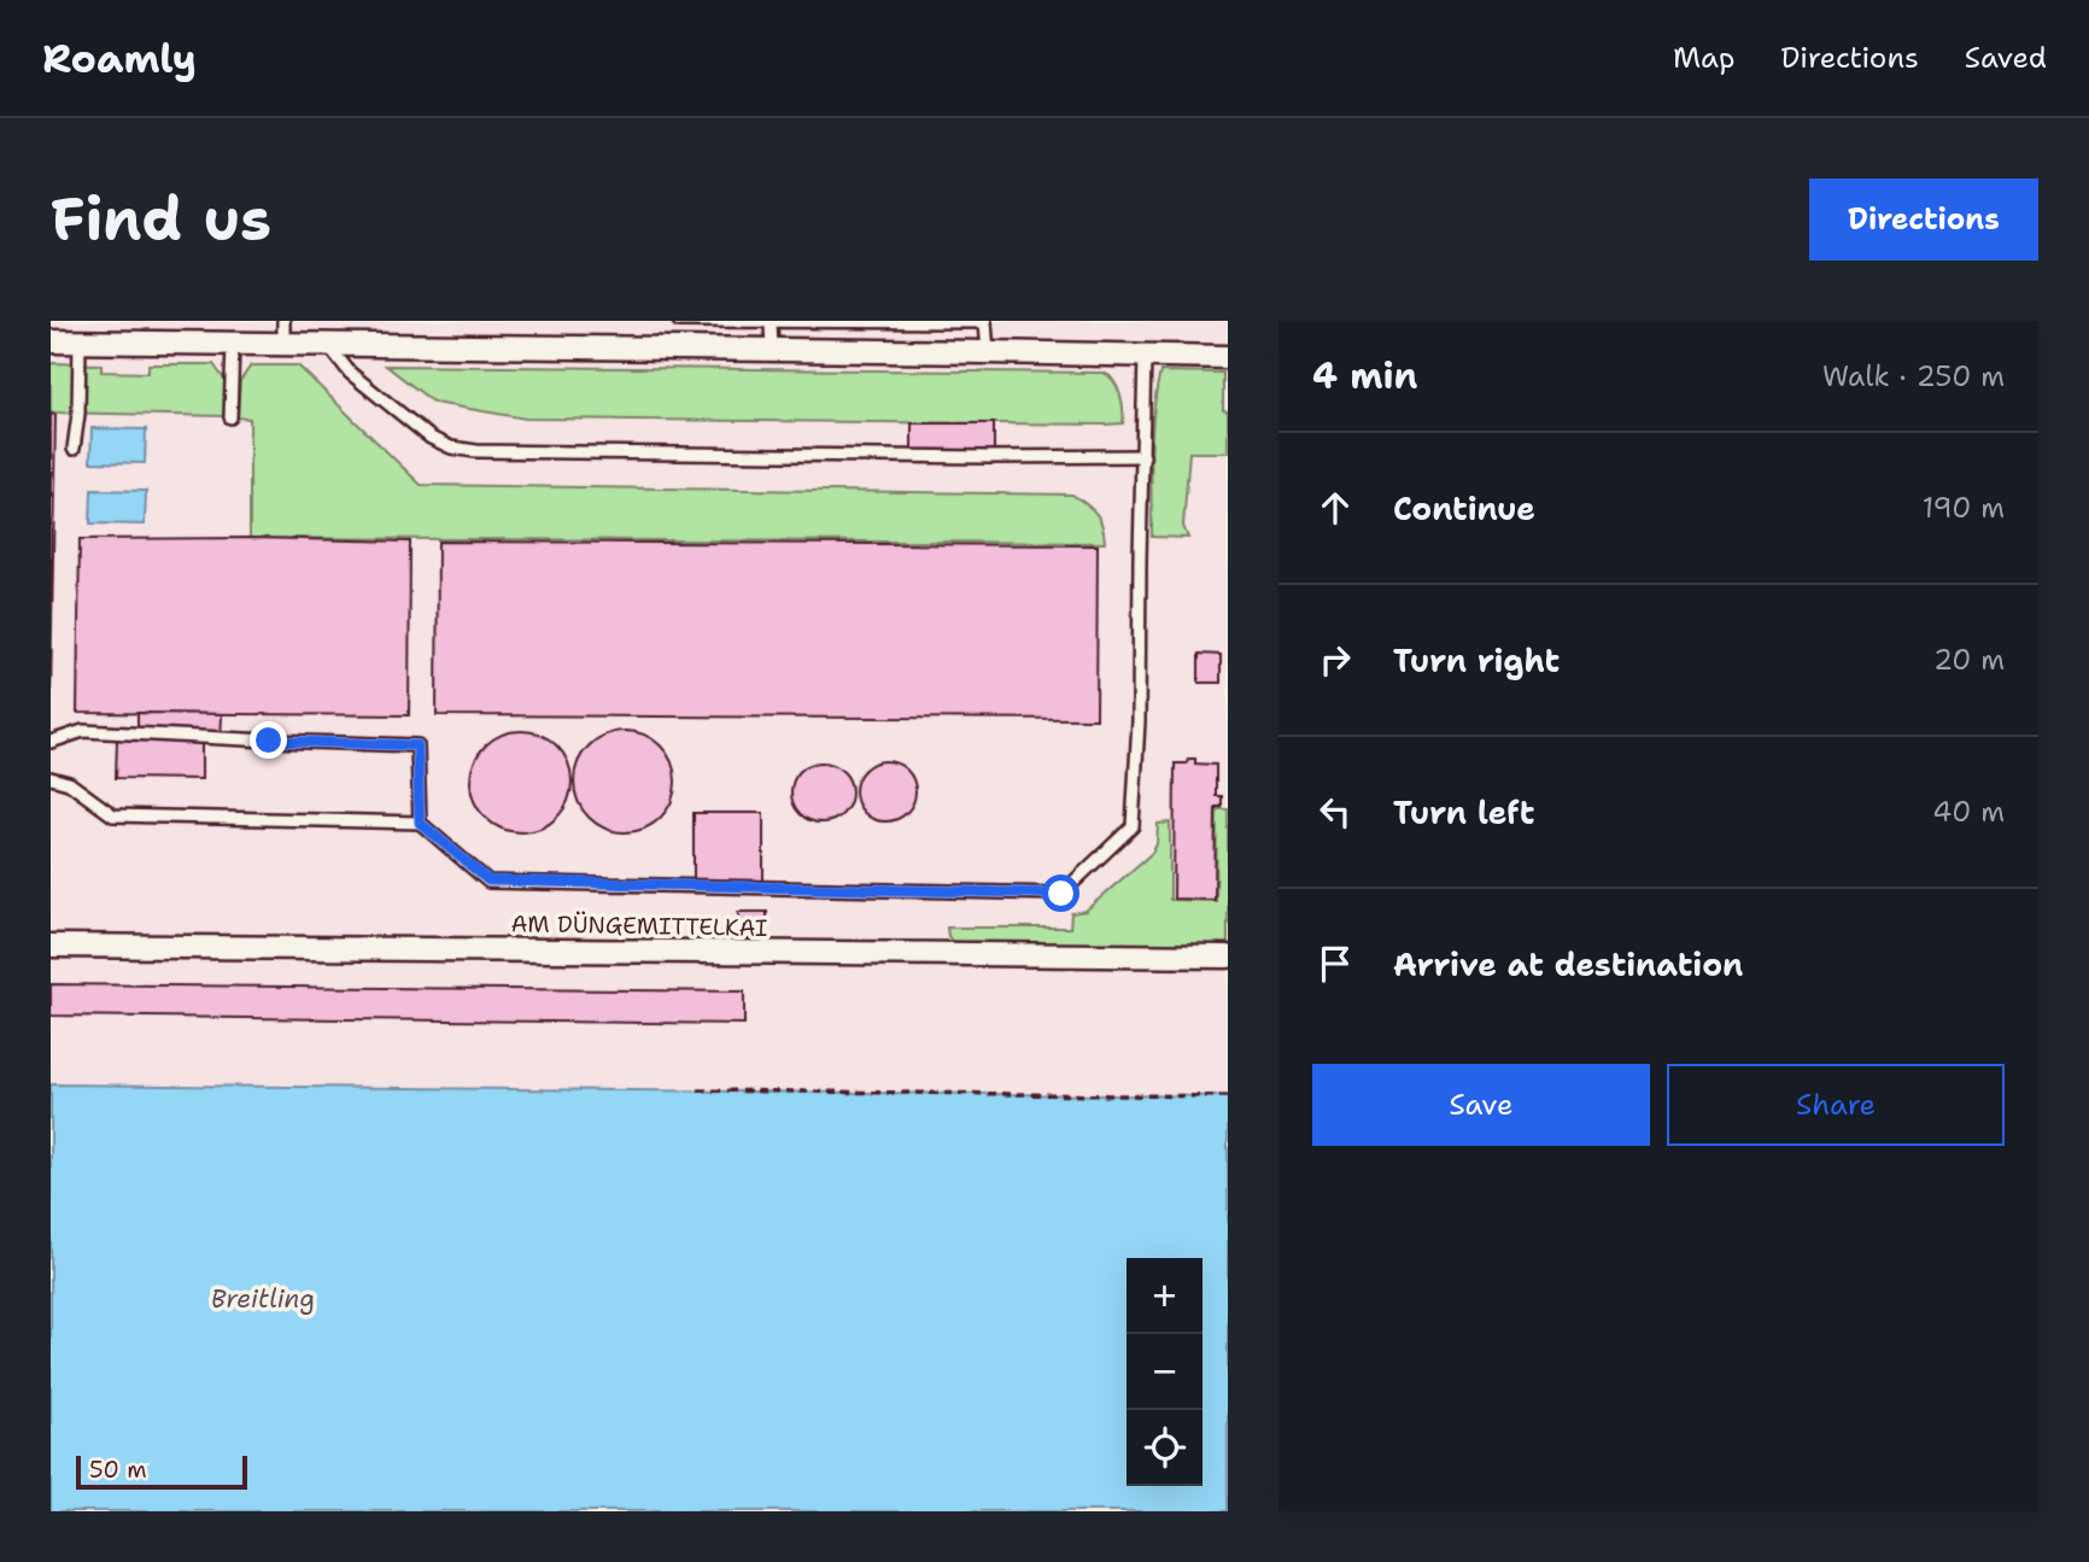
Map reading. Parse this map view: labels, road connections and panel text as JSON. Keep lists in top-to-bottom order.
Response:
{
  "streets": {
    "street": ["AM DÜNGEMITTELKAI"]
  },
  "water": ["Breitling"],
  "scale_bar": "50 m",
  "page": {
    "header": "Roamly",
    "nav": ["Map", "Directions", "Saved"],
    "buttons": [
      "Directions",
      ["Save", "Share"]
    ],
    "title": "Find us",
    "heading": ["4 min", "Walk · 250 m"],
    "list": [
      ["Continue", "190 m"],
      ["Turn right", "20 m"],
      ["Turn left", "40 m"],
      "Arrive at destination"
    ],
    "map_buttons": ["+", "−"],
    "scale": "50 m"
  }
}
